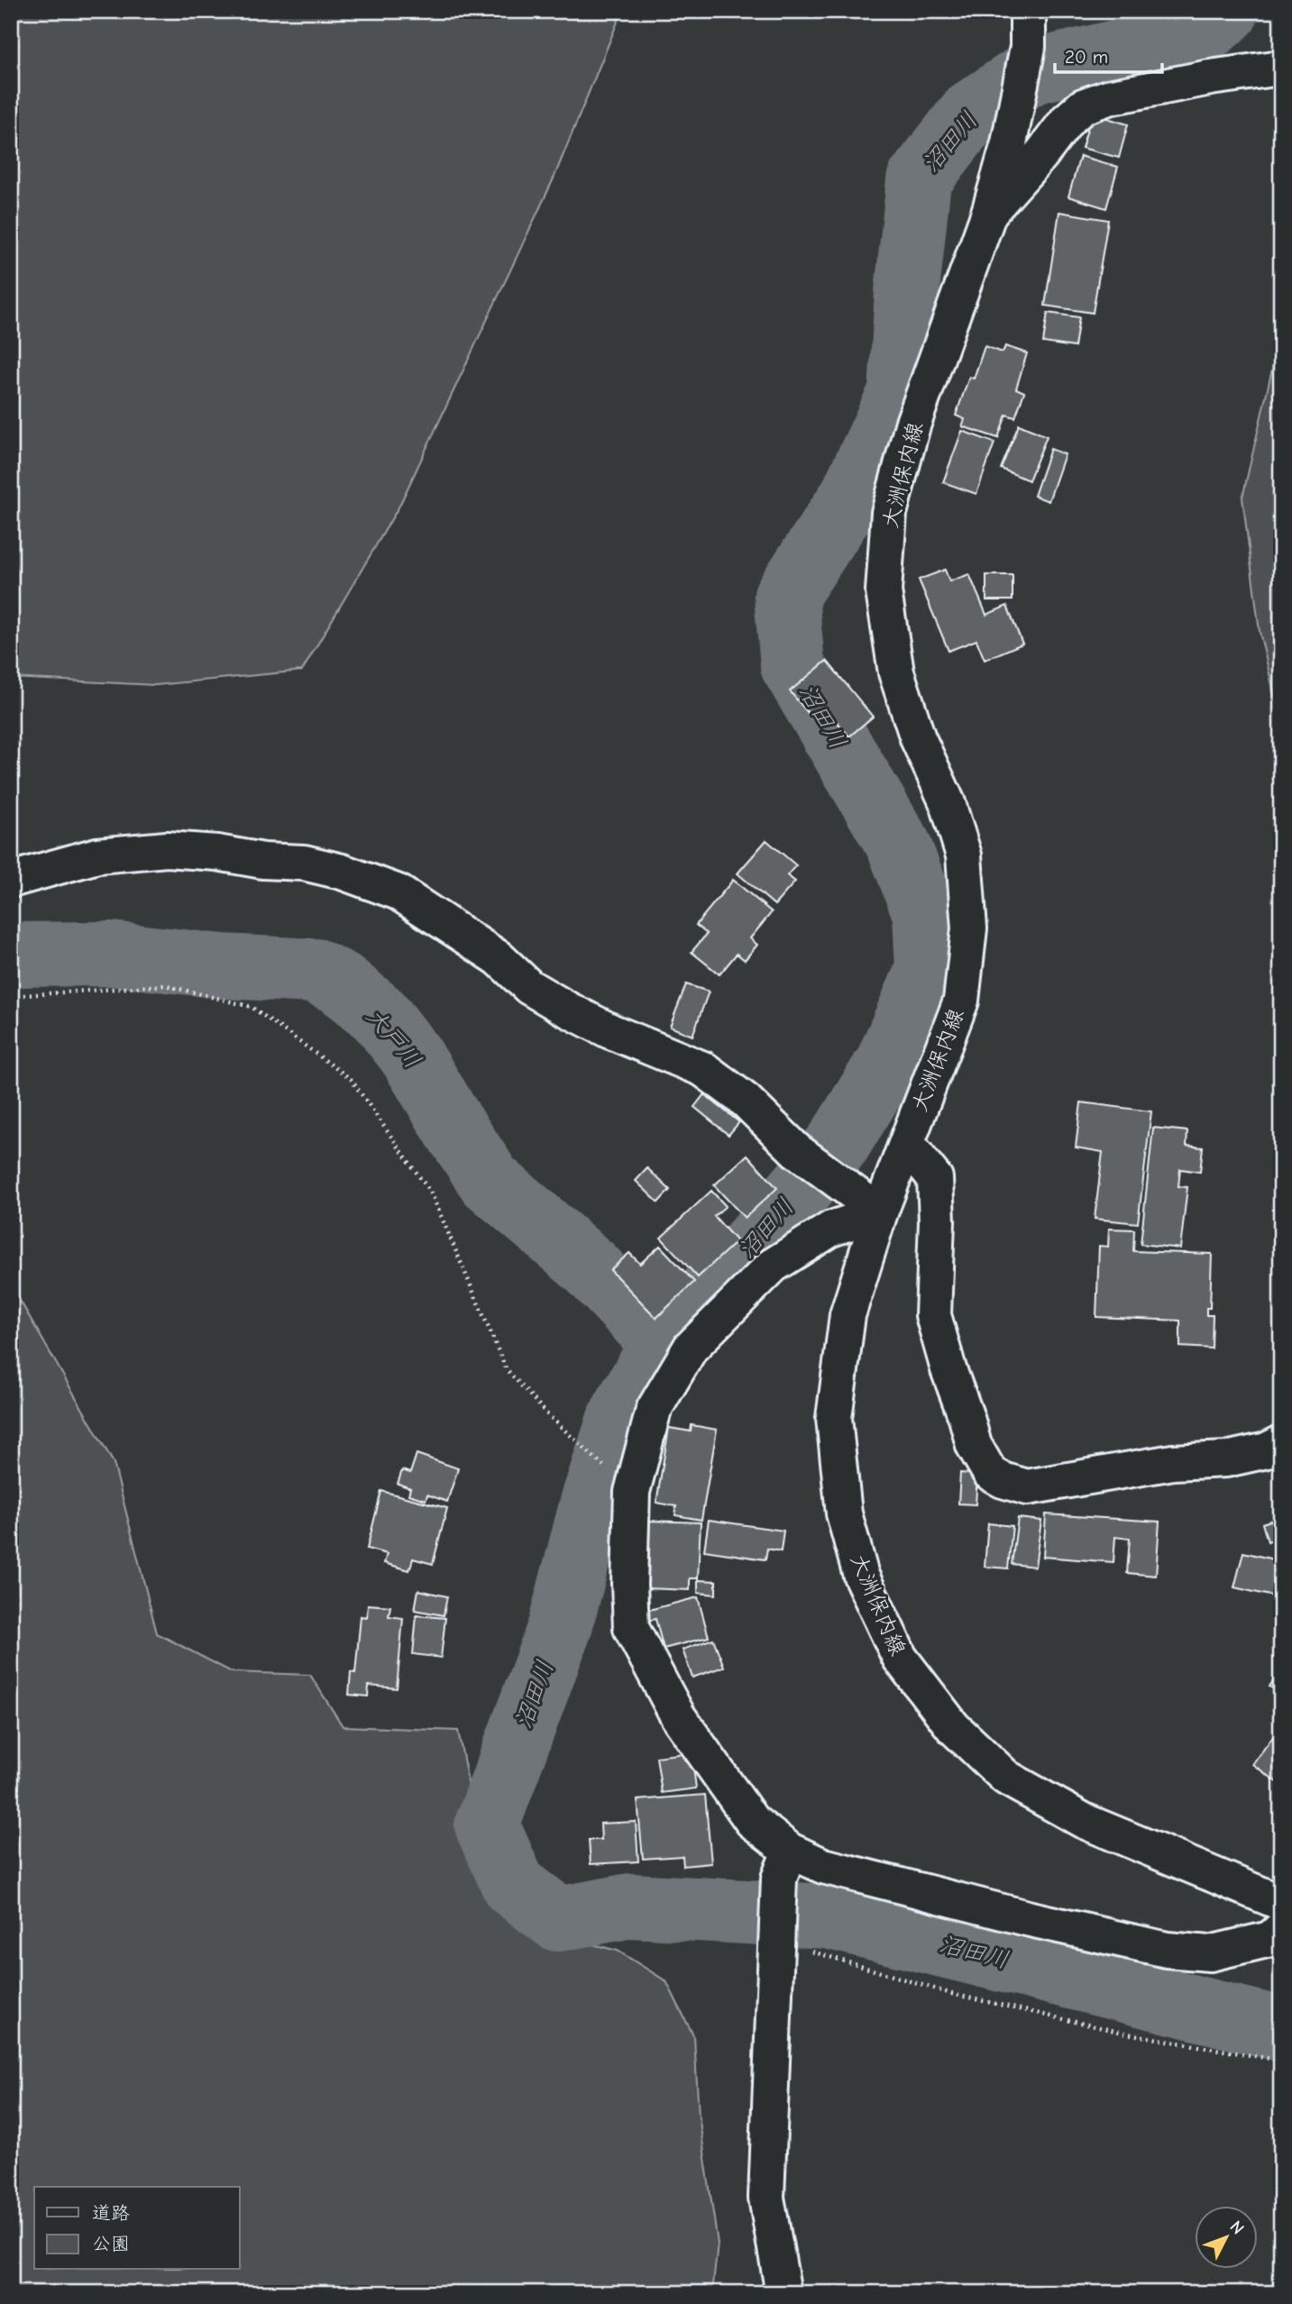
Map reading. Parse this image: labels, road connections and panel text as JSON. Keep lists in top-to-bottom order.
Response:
{
  "streets": {
    "street": ["大洲保内線"]
  },
  "water": ["沼田川", "大戸川"],
  "legend": ["道路", "公園"],
  "scale_bar": "20 m",
  "north": "top right"
}
